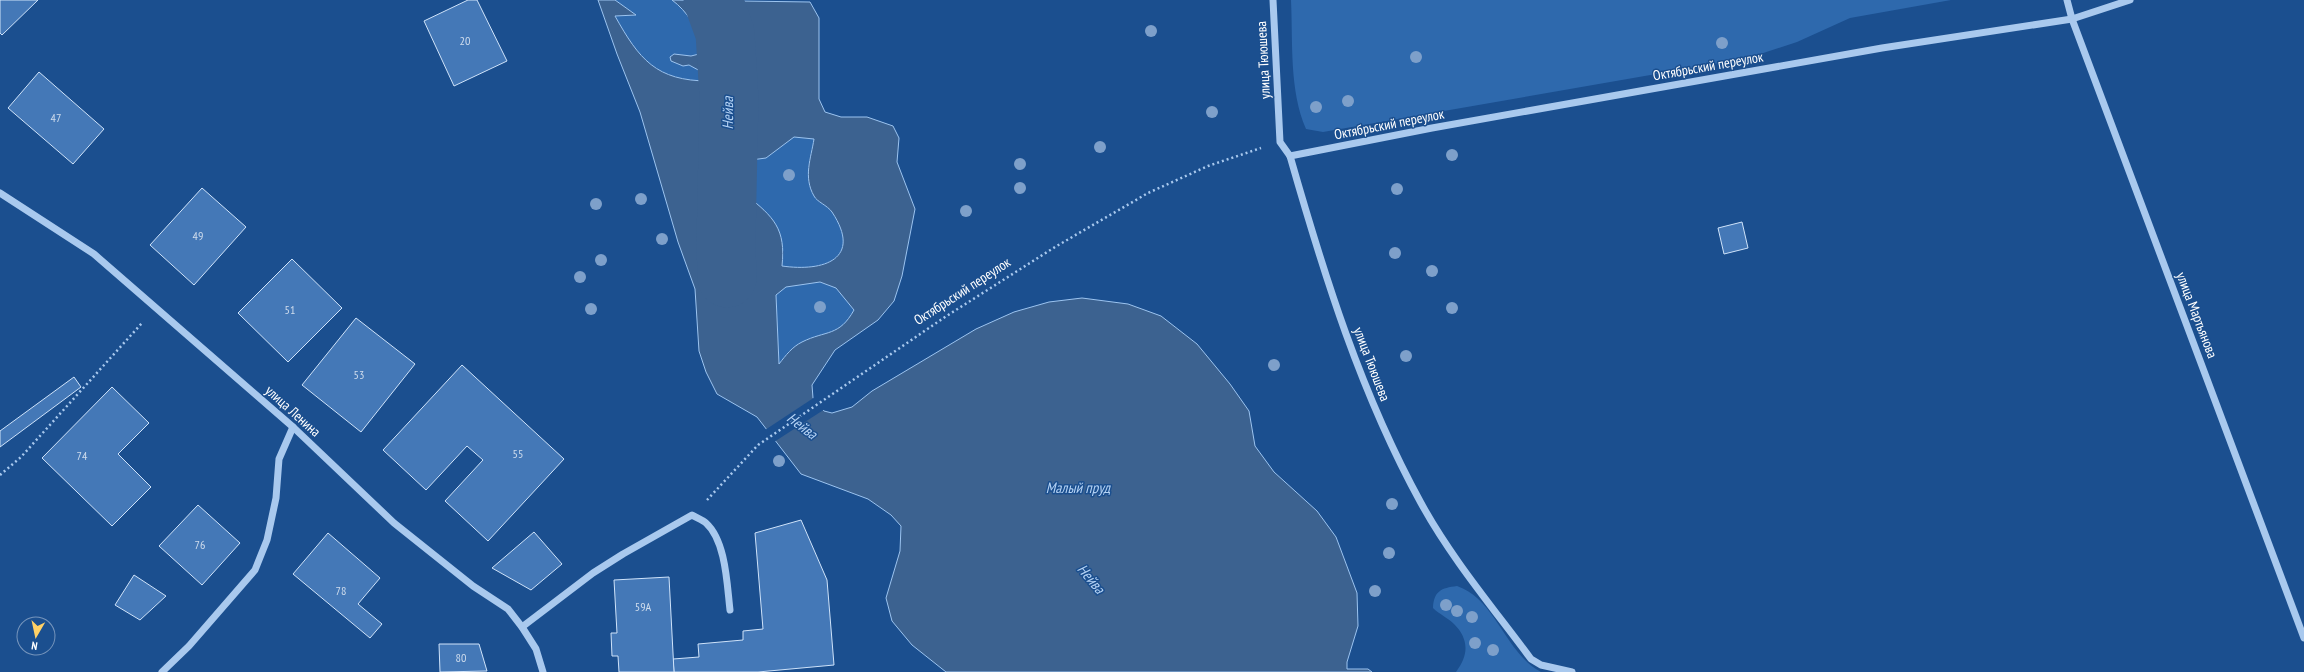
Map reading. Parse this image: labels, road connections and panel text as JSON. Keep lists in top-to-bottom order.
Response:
{
  "streets": {
    "street": [
      "улица Тююшева",
      "Октябрьский переулок",
      "улица Мартьянова",
      "улица Ленина"
    ]
  },
  "crossings": [
    ["улица Тююшева", "Октябрьский переулок"],
    ["Октябрьский переулок", "улица Мартьянова"]
  ],
  "water": ["Нейва", "Малый пруд"],
  "house_numbers": [
    "20",
    "47",
    "49",
    "51",
    "53",
    "55",
    "74",
    "76",
    "78",
    "59А",
    "80"
  ],
  "north": "bottom"
}
